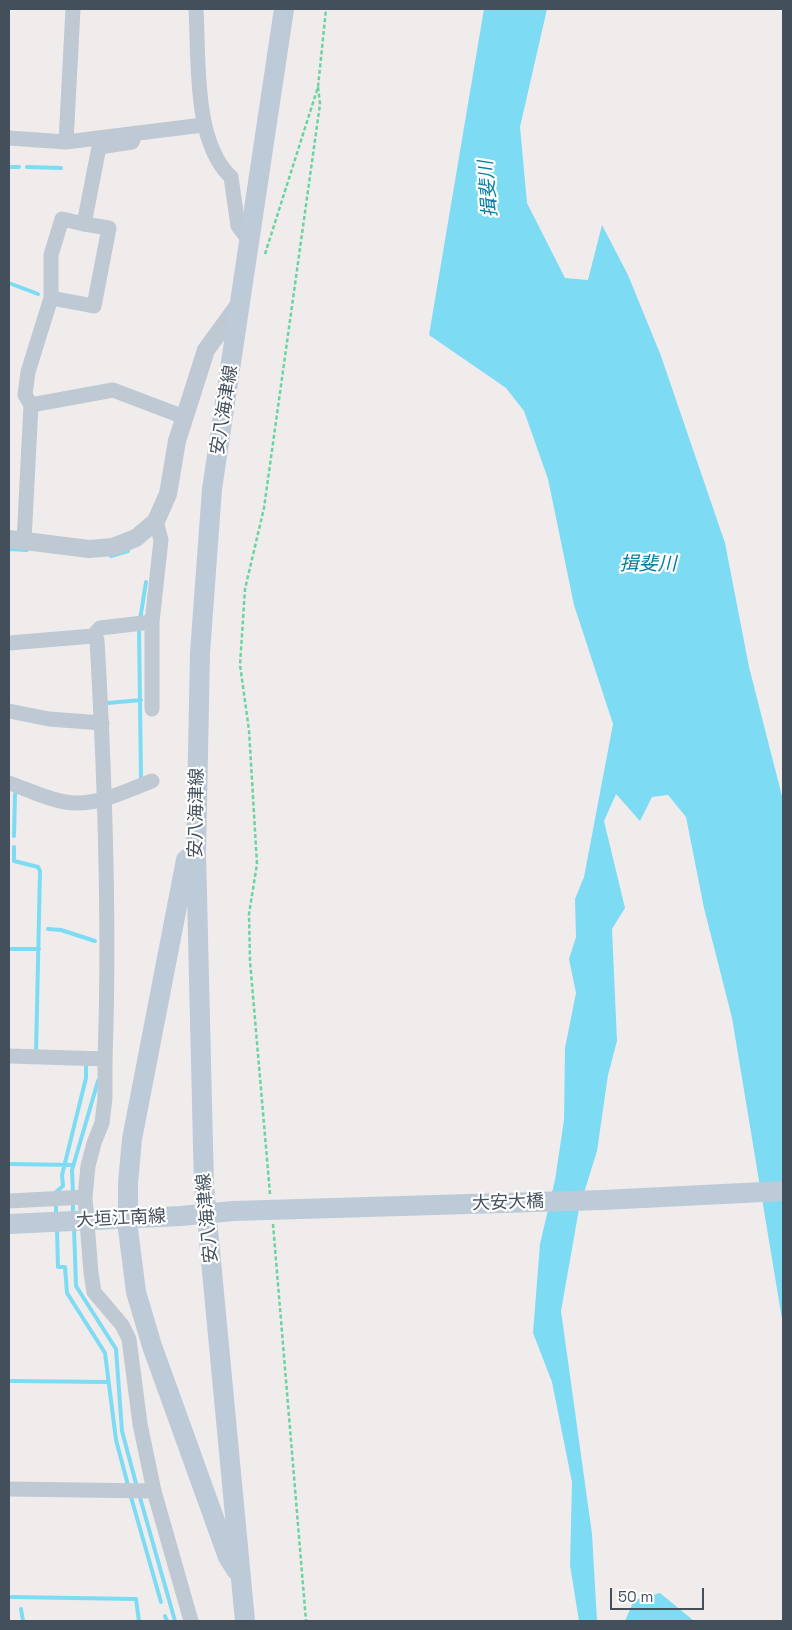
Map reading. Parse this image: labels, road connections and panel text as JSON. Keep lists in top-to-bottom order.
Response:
{
  "streets": {
    "main road": ["安八海津線", "大安大橋", "大垣江南線"]
  },
  "crossings": [
    ["安八海津線", "大垣江南線"],
    ["大安大橋", "大垣江南線"]
  ],
  "water": ["揖斐川"],
  "scale_bar": "50 m"
}
